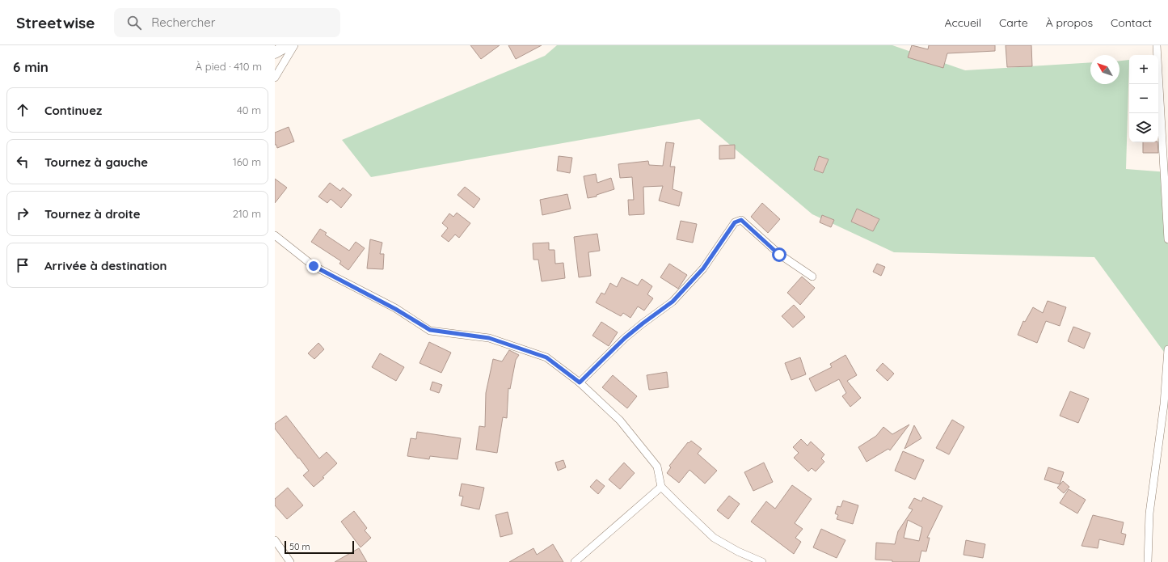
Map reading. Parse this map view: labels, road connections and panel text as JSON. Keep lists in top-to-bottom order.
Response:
{
  "scale_bar": "50 m",
  "north": "top left",
  "page": {
    "header": "Streetwise",
    "search": "Rechercher",
    "nav": [
      "Accueil",
      "Carte",
      "À propos",
      "Contact"
    ],
    "heading": ["6 min", "À pied · 410 m"],
    "map_buttons": ["+", "−"],
    "list": [
      ["Continuez", "40 m"],
      ["Tournez à gauche", "160 m"],
      ["Tournez à droite", "210 m"],
      "Arrivée à destination"
    ],
    "scale": "50 m"
  }
}
